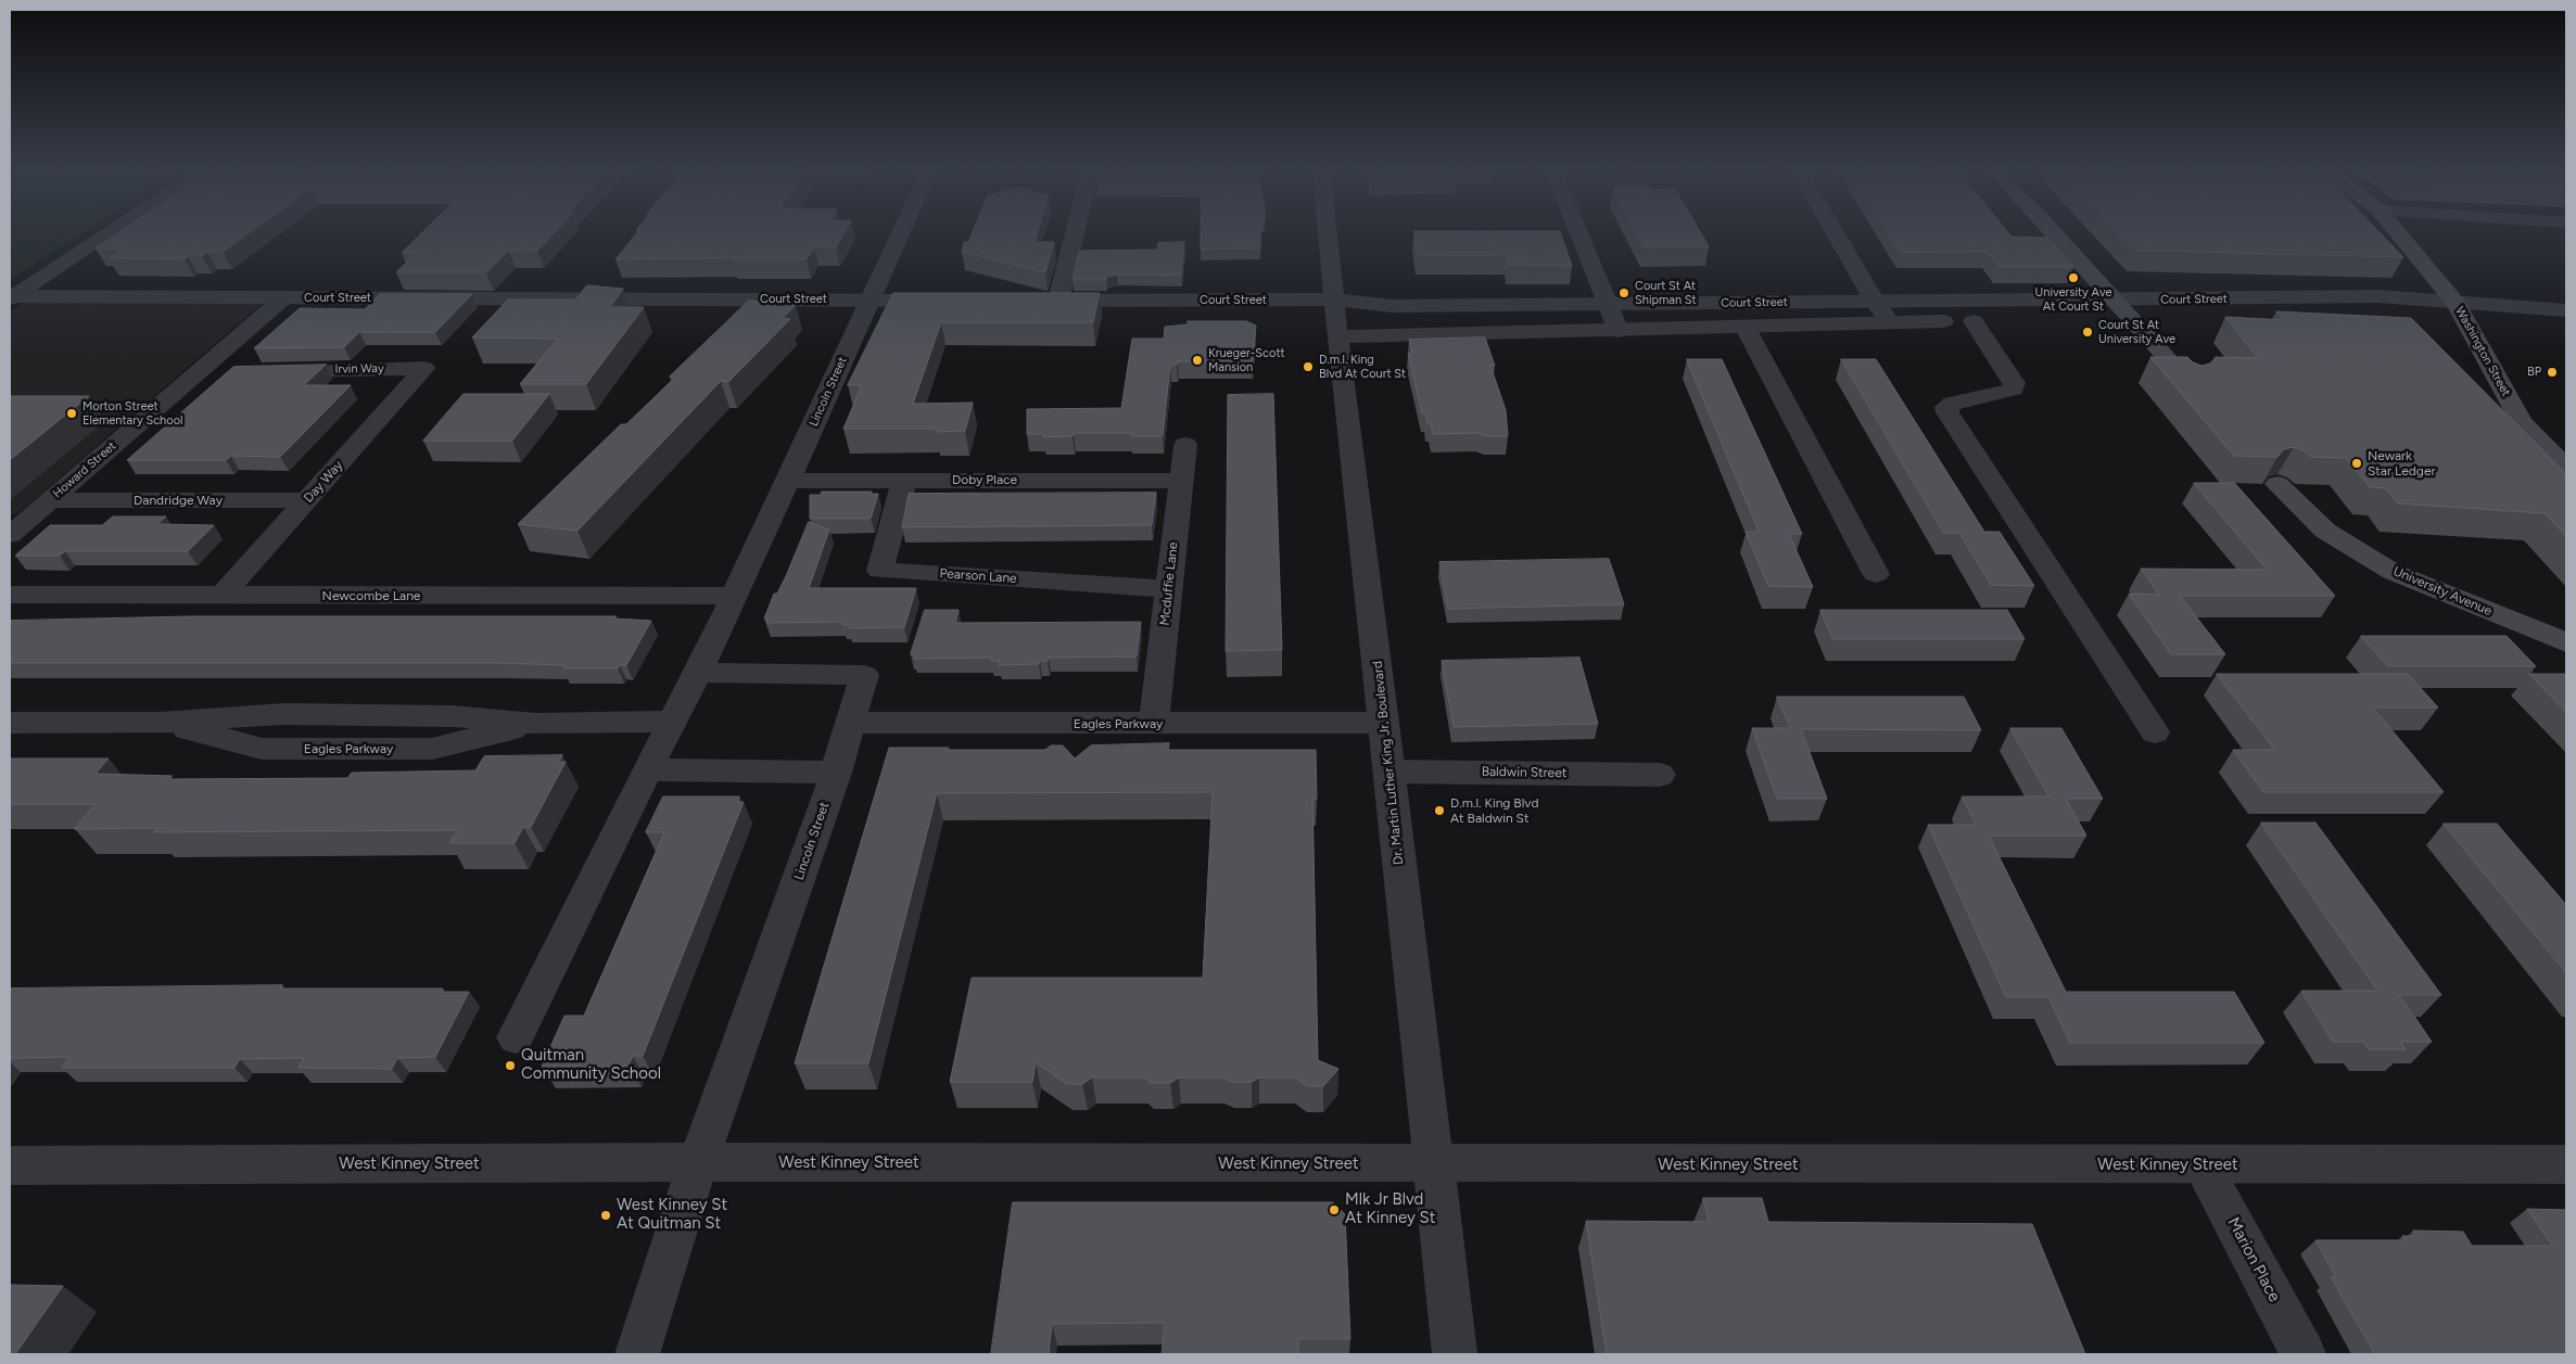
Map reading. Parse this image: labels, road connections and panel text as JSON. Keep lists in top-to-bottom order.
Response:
{
  "streets": {
    "main road": ["Washington Street", "University Avenue"],
    "street": [
      "Court Street",
      "Irvin Way",
      "Lincoln Street",
      "Howard Street",
      "Doby Place",
      "Day Way",
      "Dandridge Way",
      "Pearson Lane",
      "Mcduffie Lane",
      "Newcombe Lane",
      "Eagles Parkway",
      "Dr. Martin Luther King Jr. Boulevard",
      "Baldwin Street",
      "West Kinney Street",
      "Marion Place"
    ]
  },
  "crossings": [
    ["Court Street", "Washington Street"],
    ["Court Street", "Lincoln Street"],
    ["Court Street", "Howard Street"],
    ["Court Street", "Dr. Martin Luther King Jr. Boulevard"],
    ["Irvin Way", "Day Way"],
    ["Lincoln Street", "Doby Place"],
    ["Lincoln Street", "Newcombe Lane"],
    ["Lincoln Street", "Eagles Parkway"],
    ["Lincoln Street", "West Kinney Street"],
    ["Howard Street", "Dandridge Way"],
    ["Doby Place", "Pearson Lane"],
    ["Doby Place", "Mcduffie Lane"],
    ["Day Way", "Dandridge Way"],
    ["Day Way", "Newcombe Lane"],
    ["Pearson Lane", "Mcduffie Lane"],
    ["Mcduffie Lane", "Eagles Parkway"],
    ["Eagles Parkway", "Dr. Martin Luther King Jr. Boulevard"],
    ["Dr. Martin Luther King Jr. Boulevard", "Baldwin Street"],
    ["Dr. Martin Luther King Jr. Boulevard", "West Kinney Street"],
    ["West Kinney Street", "Marion Place"]
  ],
  "places": [
    "University Ave At Court St",
    "Court St At Shipman St",
    "Court St At University Ave",
    "Krueger-Scott Mansion",
    "D.m.l. King Blvd At Court St",
    "BP",
    "Morton Street Elementary School",
    "Newark Star Ledger",
    "D.m.l. King Blvd At Baldwin St",
    "Quitman Community School",
    "Mlk Jr Blvd At Kinney St",
    "West Kinney St At Quitman St"
  ]
}
